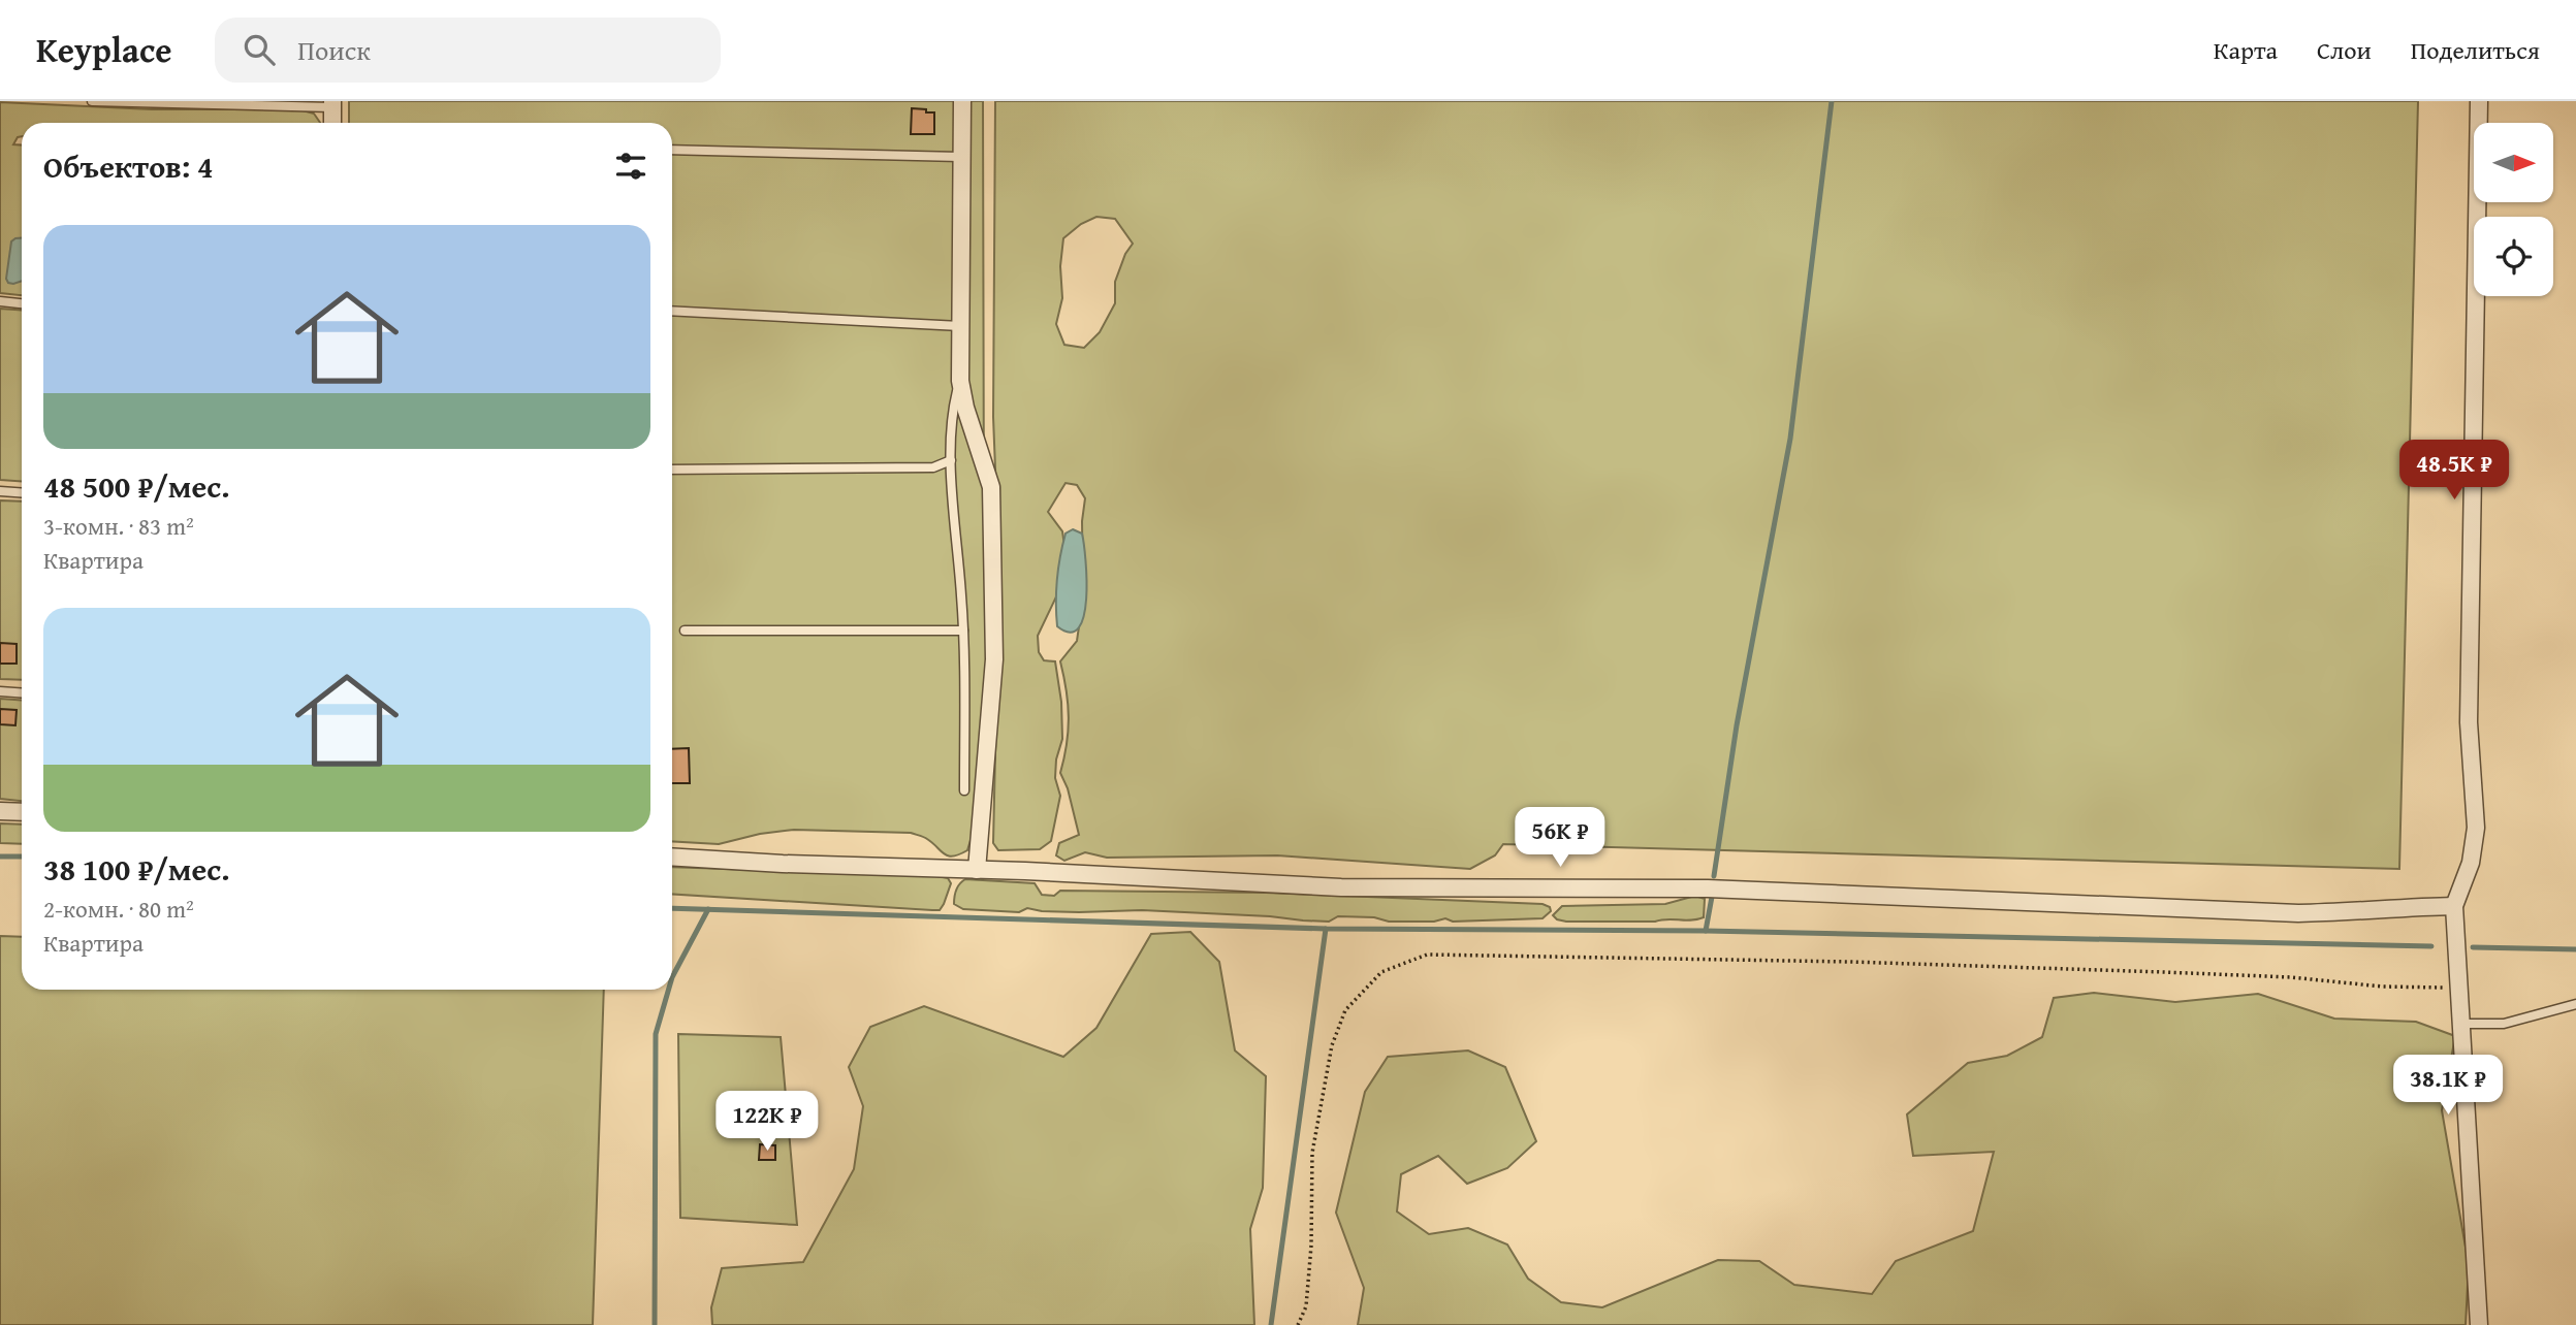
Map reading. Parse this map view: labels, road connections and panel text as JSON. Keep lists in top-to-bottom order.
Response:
{
  "north": "right",
  "page": {
    "header": "Keyplace",
    "search": "Поиск",
    "nav": ["Карта", "Слои", "Поделиться"],
    "heading": "Объектов: 4",
    "list": [
      {
        "name": "48 500 ₽/мес.",
        "note": "3-комн. · 83 m² · Квартира"
      },
      {
        "name": "38 100 ₽/мес.",
        "note": "2-комн. · 80 m² · Квартира"
      }
    ],
    "price": [
      "48.5K ₽",
      "56K ₽",
      "38.1K ₽",
      "122K ₽"
    ]
  }
}
